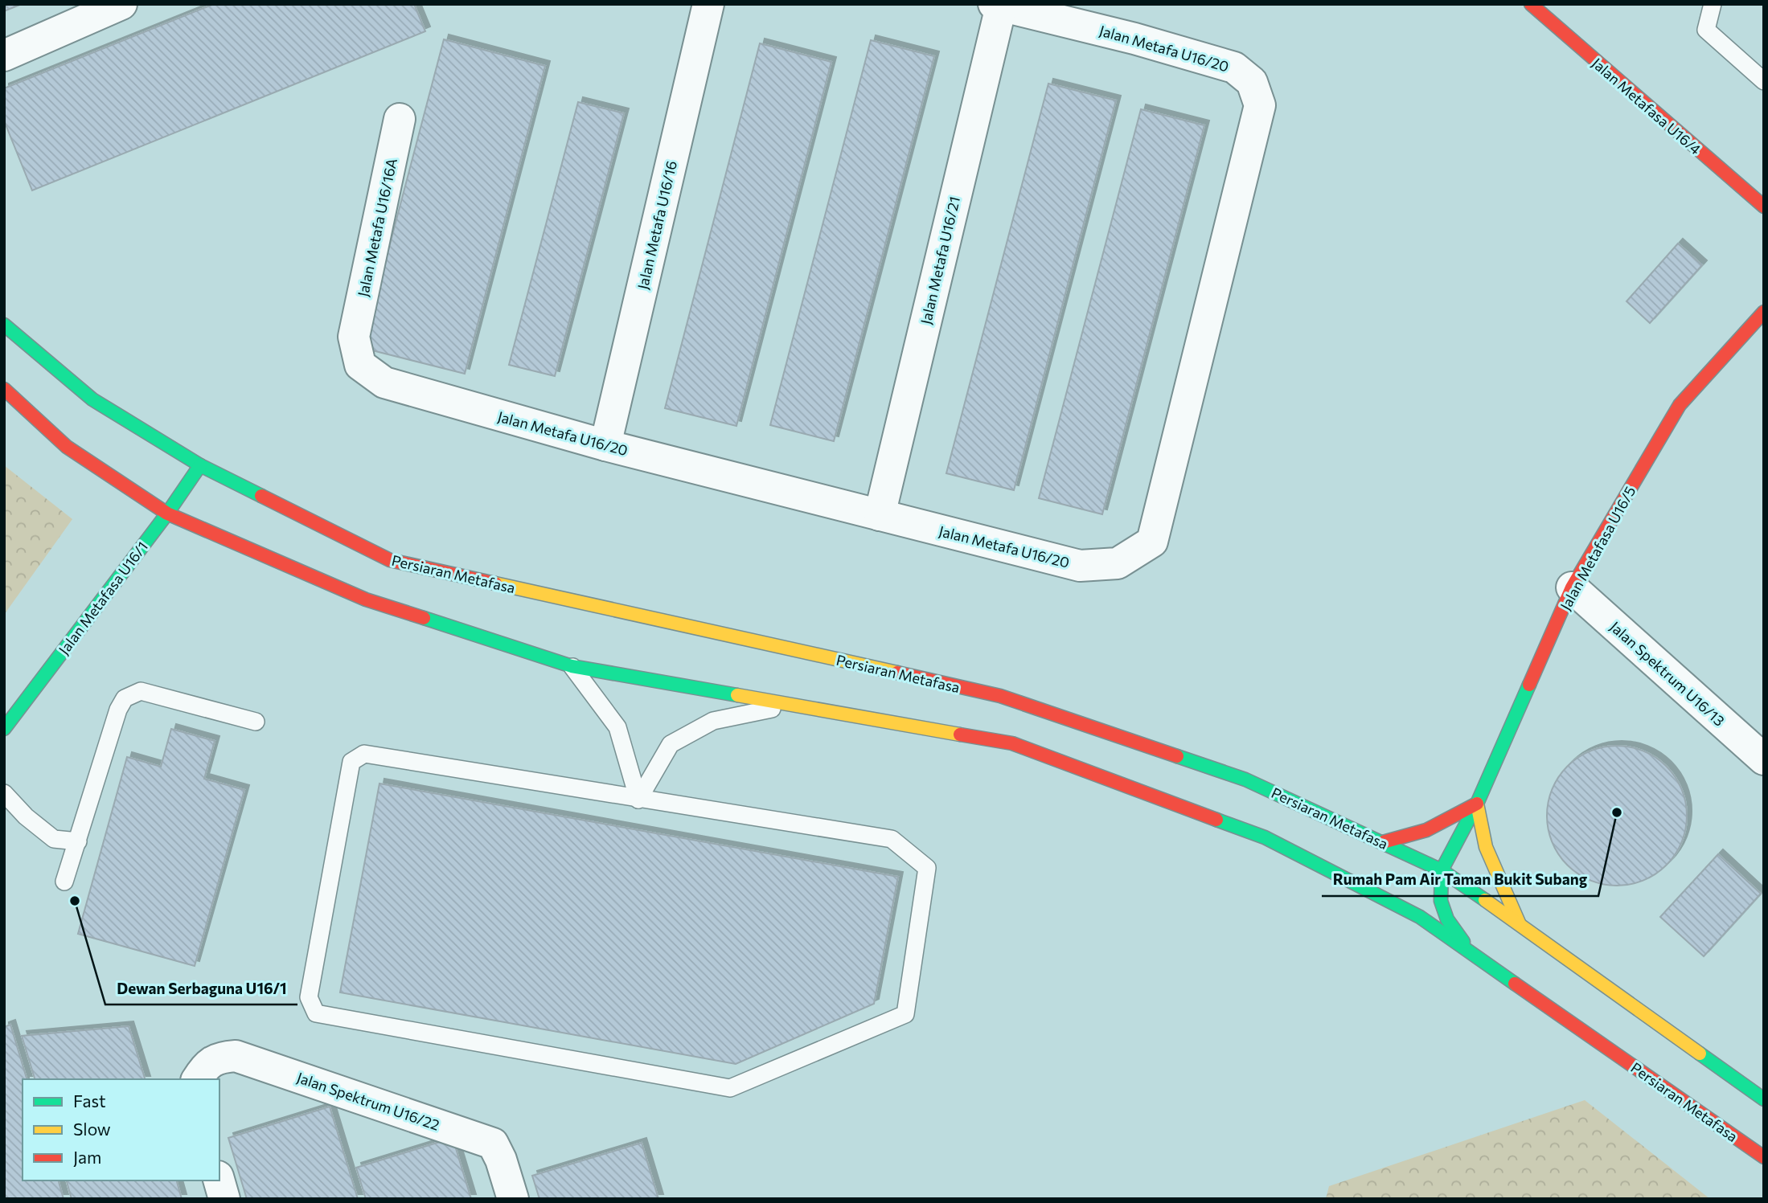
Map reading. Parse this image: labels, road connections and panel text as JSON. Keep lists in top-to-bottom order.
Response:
{
  "streets": {
    "main road": [
      "Jalan Metafasa U16/4",
      "Jalan Metafasa U16/5",
      "Persiaran Metafasa",
      "Jalan Metafasa U16/1"
    ],
    "street": [
      "Jalan Metafa U16/20",
      "Jalan Metafa U16/16",
      "Jalan Metafa U16/16A",
      "Jalan Metafa U16/21",
      "Jalan Spektrum U16/13",
      "Jalan Spektrum U16/22"
    ]
  },
  "crossings": [
    ["Jalan Metafa U16/20", "Jalan Metafa U16/16"],
    ["Jalan Metafa U16/20", "Jalan Metafa U16/16A"],
    ["Jalan Metafa U16/20", "Jalan Metafa U16/21"],
    ["Jalan Metafasa U16/5", "Persiaran Metafasa"],
    ["Jalan Metafasa U16/5", "Jalan Spektrum U16/13"],
    ["Persiaran Metafasa", "Jalan Metafasa U16/1"]
  ],
  "places": ["Rumah Pam Air Taman Bukit Subang", "Dewan Serbaguna U16/1"],
  "legend": ["Fast", "Slow", "Jam"]
}
